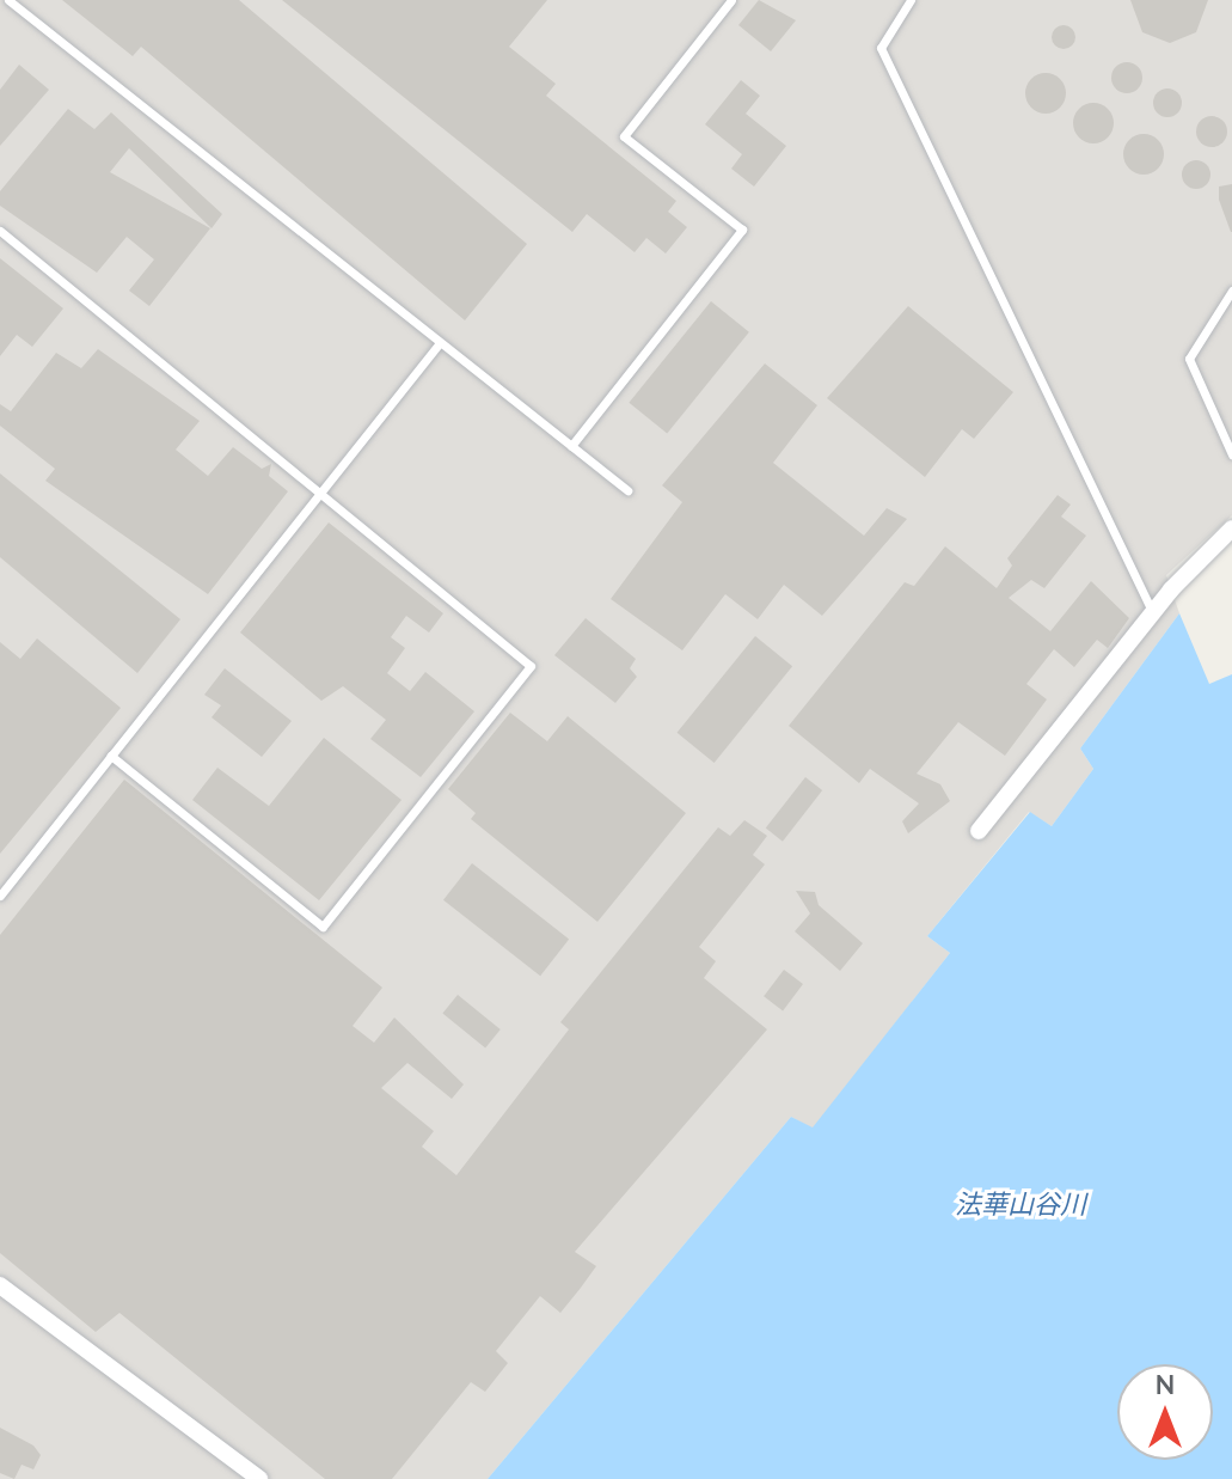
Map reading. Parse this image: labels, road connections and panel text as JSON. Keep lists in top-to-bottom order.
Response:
{
  "water": ["法華山谷川"],
  "north": "top"
}
